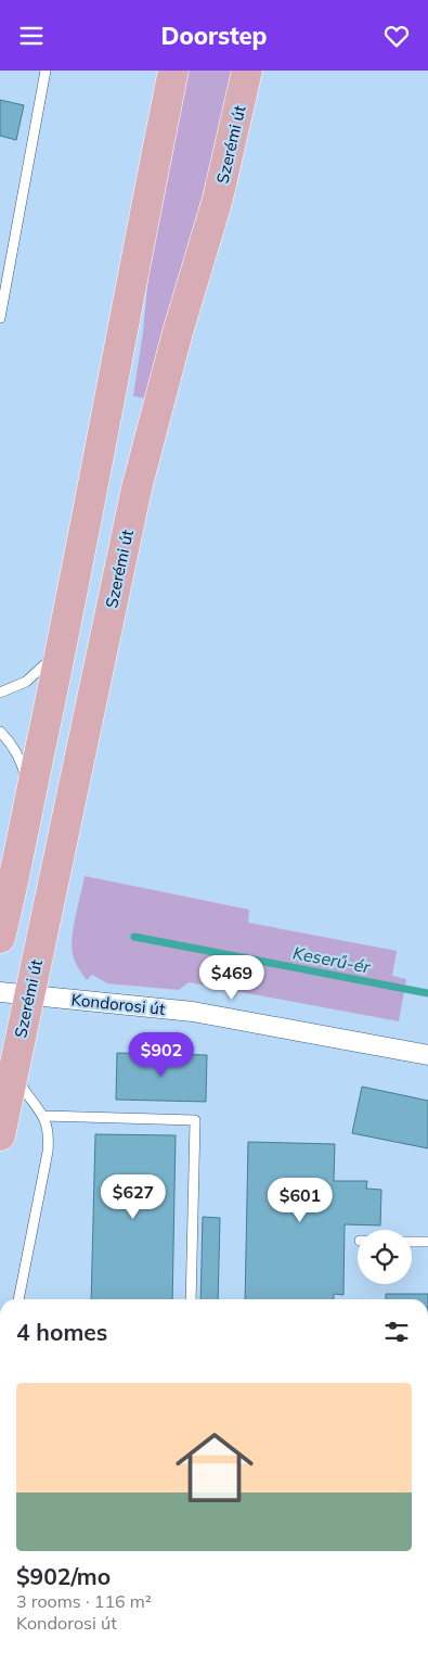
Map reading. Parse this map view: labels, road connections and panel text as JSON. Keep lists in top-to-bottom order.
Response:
{
  "streets": {
    "main road": ["Szerémi út"],
    "street": ["Kondorosi út"]
  },
  "crossings": [
    ["Szerémi út", "Kondorosi út"]
  ],
  "water": ["Keserű-ér"],
  "page": {
    "header": "Doorstep",
    "price": [
      "$469",
      "$902",
      "$627",
      "$601"
    ],
    "heading": "4 homes",
    "list": [
      {
        "name": "$902/mo",
        "note": "3 rooms · 116 m² · Kondorosi út"
      }
    ]
  }
}
